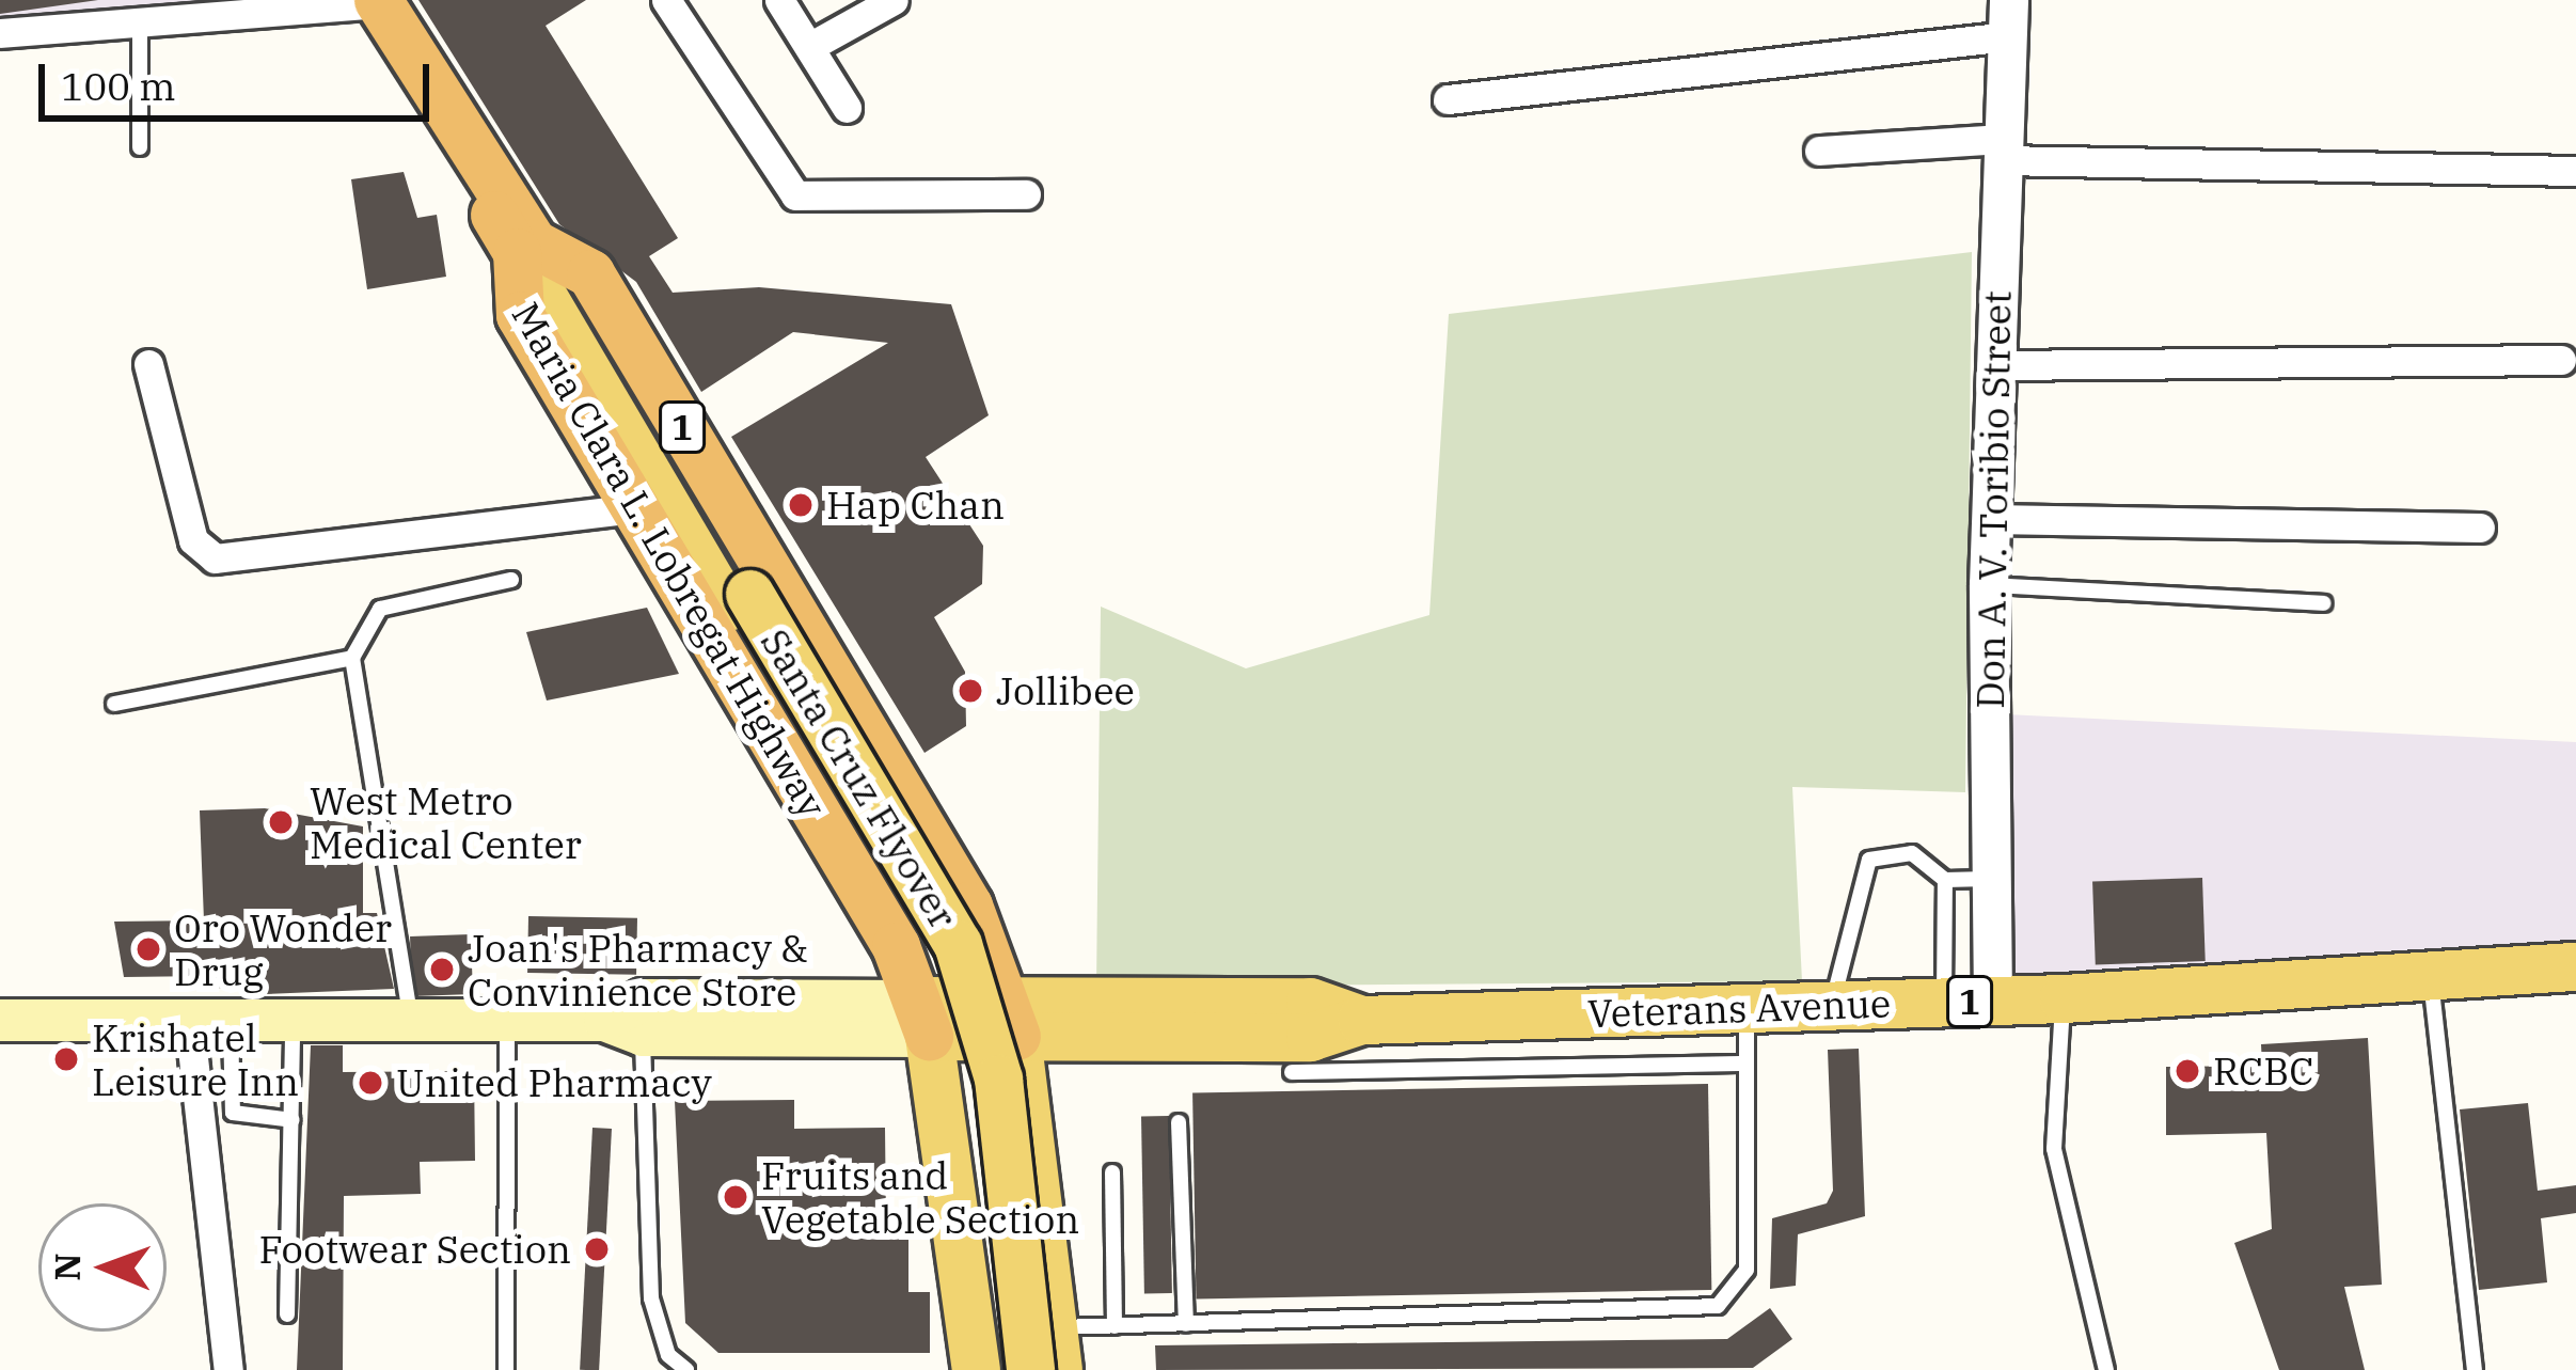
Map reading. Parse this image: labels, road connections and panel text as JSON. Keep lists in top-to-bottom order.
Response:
{
  "streets": {
    "highway": ["1", "Maria Clara L. Lobregat Highway"],
    "main road": ["Santa Cruz Flyover", "Veterans Avenue"],
    "street": ["Don A. V. Toribio Street"]
  },
  "crossings": [
    ["1", "Maria Clara L. Lobregat Highway"],
    ["1", "Veterans Avenue"],
    ["Don A. V. Toribio Street", "Veterans Avenue"],
    ["Maria Clara L. Lobregat Highway", "Santa Cruz Flyover"],
    ["Maria Clara L. Lobregat Highway", "Veterans Avenue"]
  ],
  "places": [
    "Hap Chan",
    "Jollibee",
    "West Metro Medical Center",
    "Oro Wonder Drug",
    "Joan's Pharmacy & Convinience Store",
    "Krishatel Leisure Inn",
    "RCBC",
    "United Pharmacy",
    "Fruits and Vegetable Section",
    "Footwear Section"
  ],
  "scale_bar": "100 m",
  "north": "left"
}
